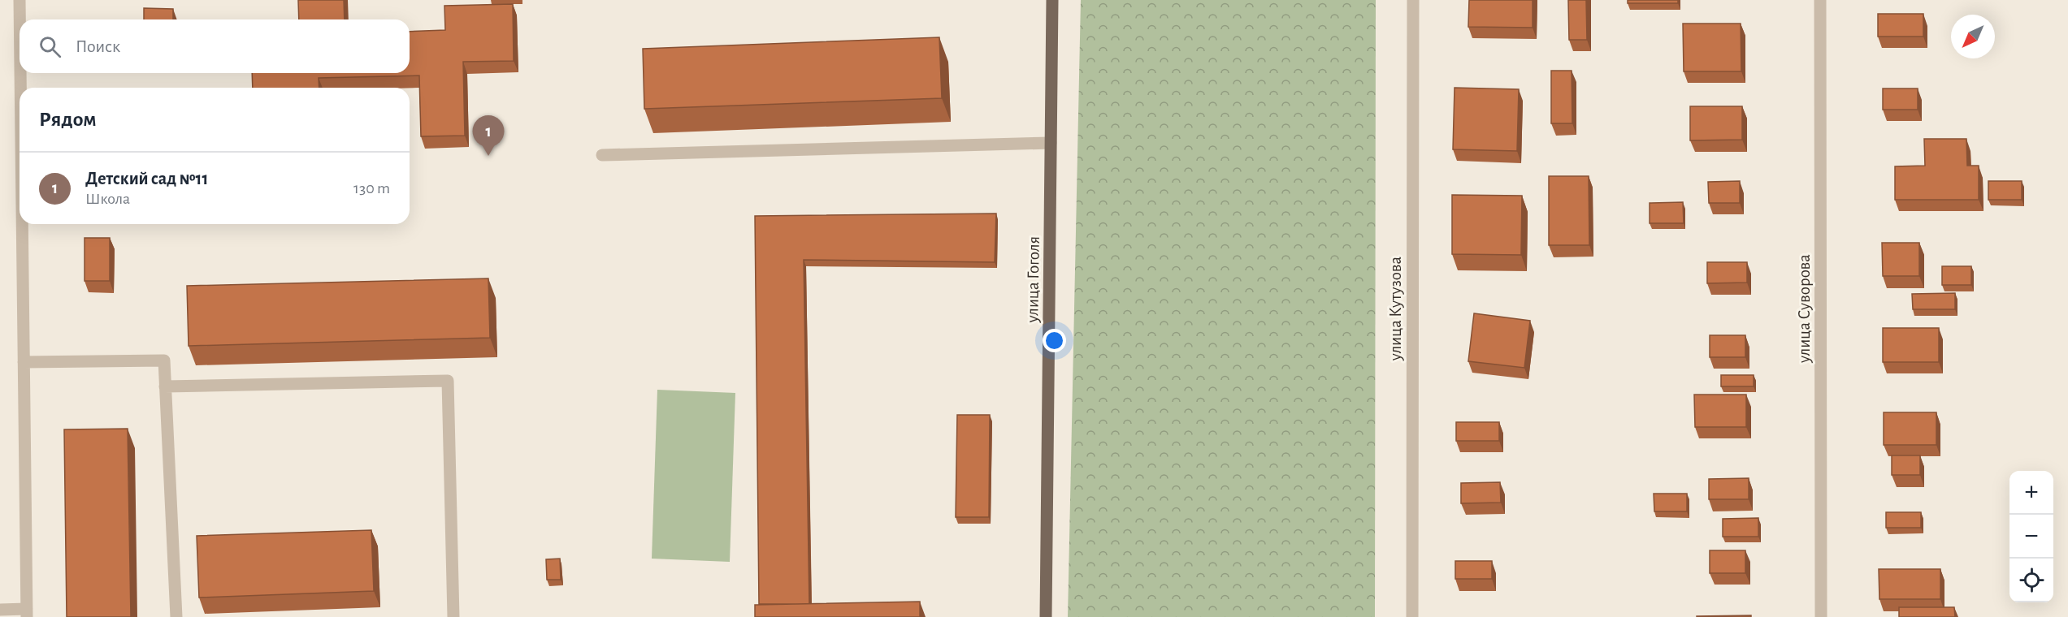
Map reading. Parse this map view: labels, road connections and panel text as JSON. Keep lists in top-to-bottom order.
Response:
{
  "streets": {
    "main road": ["улица Гоголя"],
    "street": ["улица Кутузова", "улица Суворова"]
  },
  "north": "bottom left",
  "page": {
    "search": "Поиск",
    "heading": "Рядом",
    "pins": "1",
    "list": [
      {
        "mark": "1",
        "name": "Детский сад №11",
        "note": "Школа",
        "value": "130 m"
      }
    ],
    "map_buttons": ["+", "−"]
  }
}
